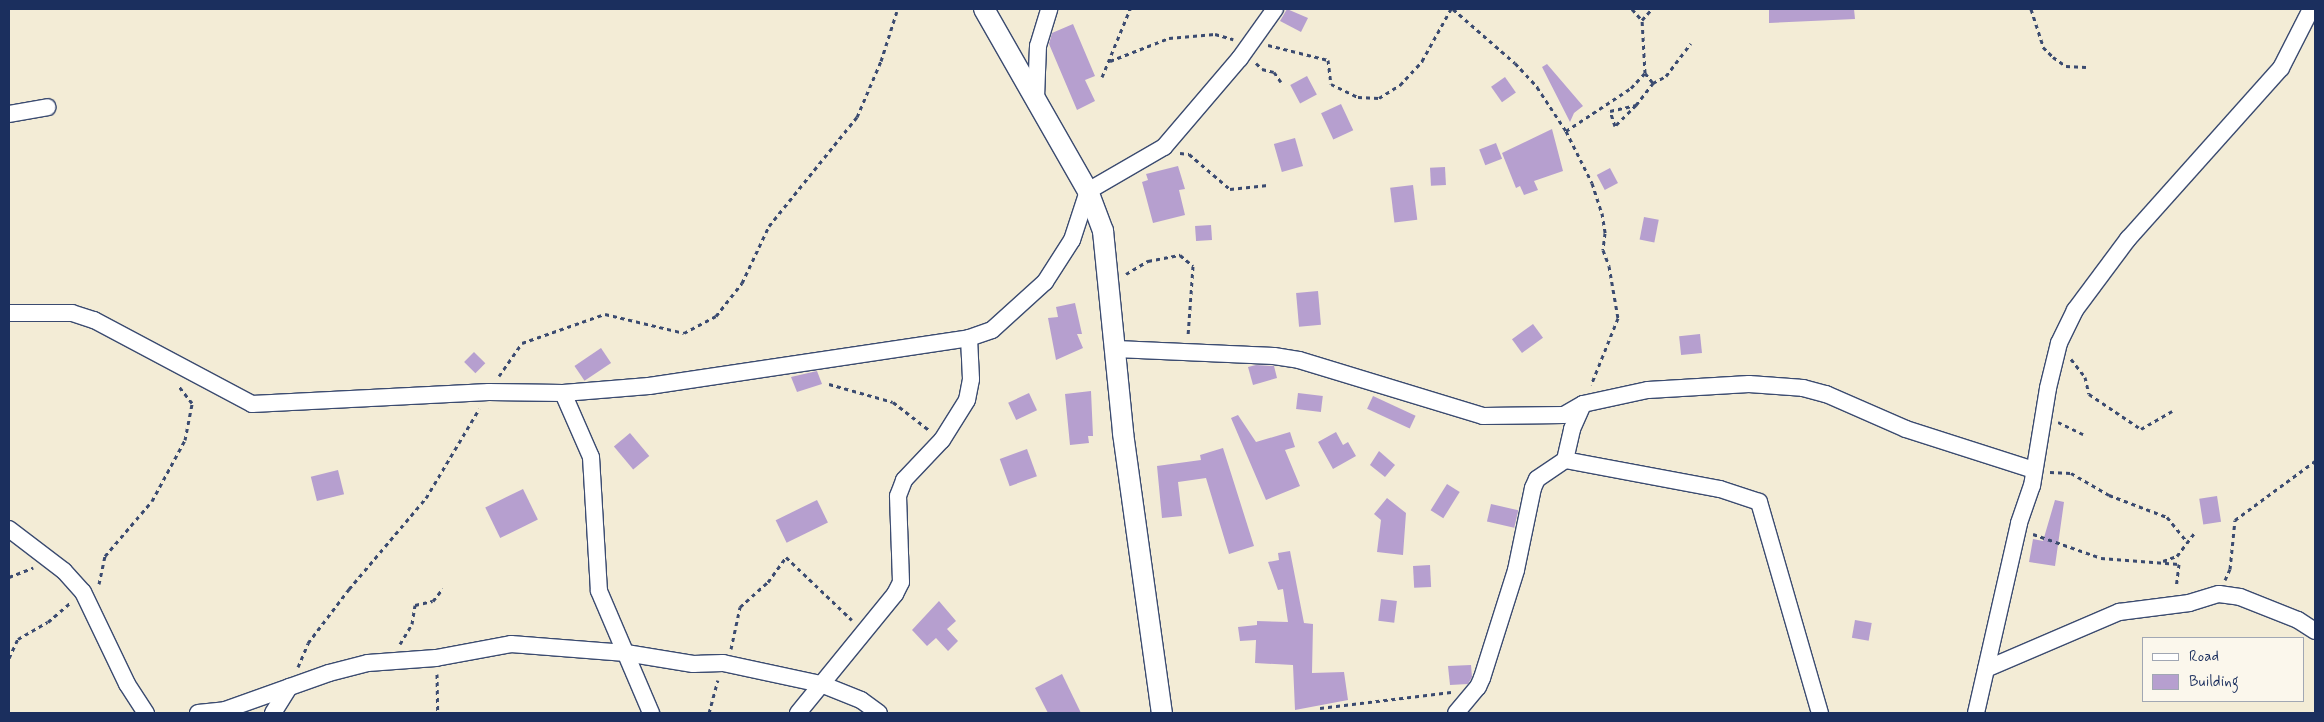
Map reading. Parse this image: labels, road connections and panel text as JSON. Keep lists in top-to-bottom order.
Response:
{
  "legend": ["Road", "Building"]
}
